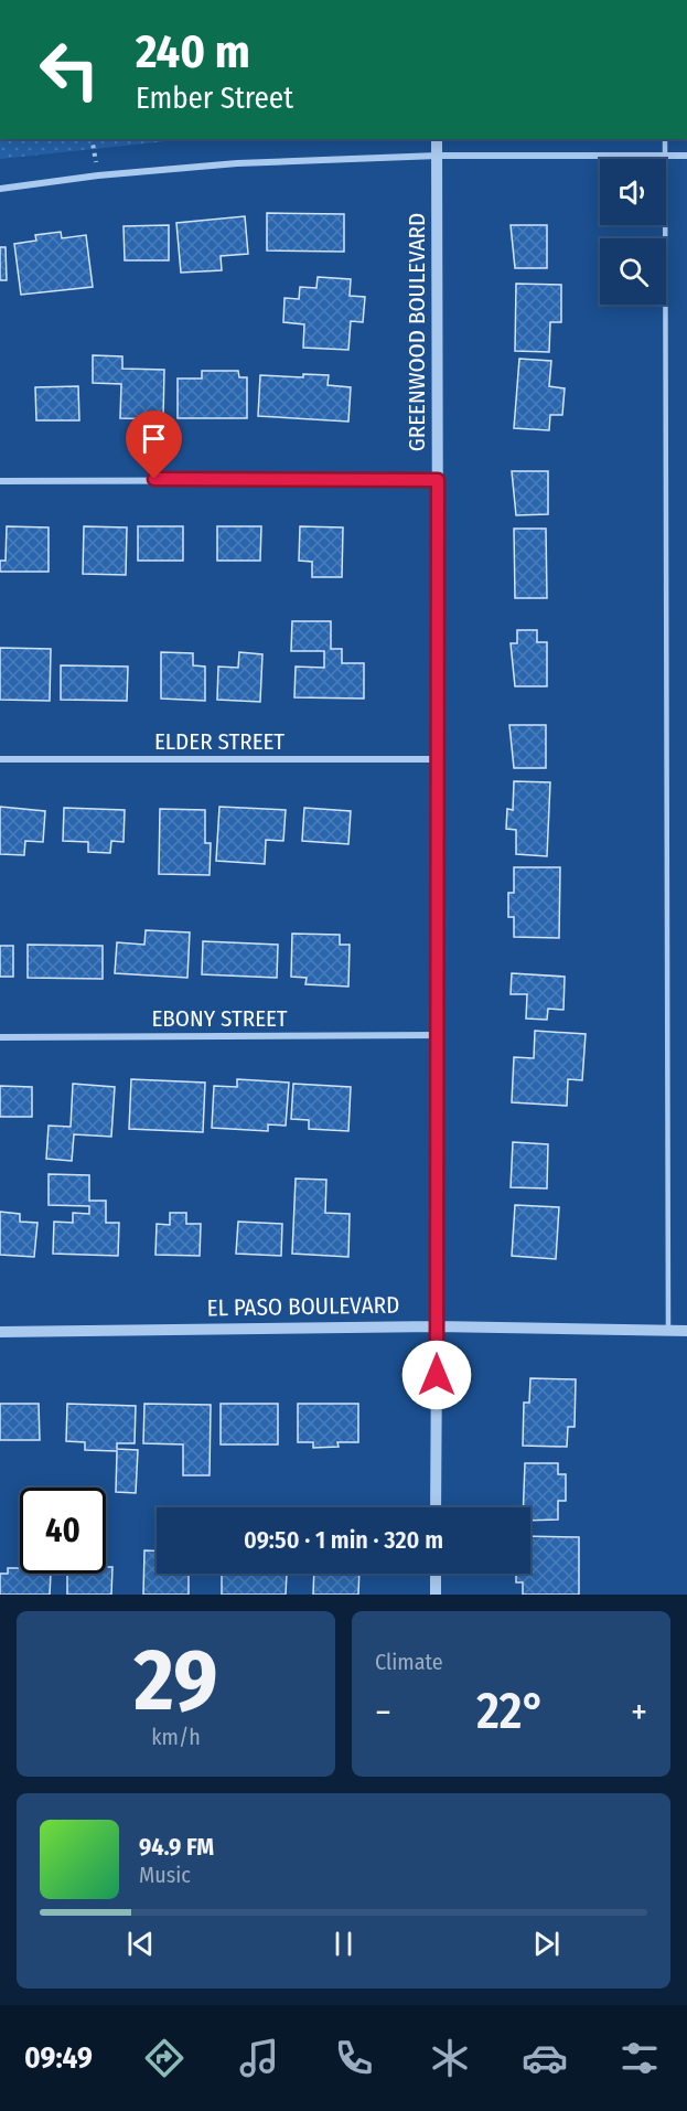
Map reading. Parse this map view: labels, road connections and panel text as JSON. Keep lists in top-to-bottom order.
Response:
{
  "streets": {
    "street": [
      "GREENWOOD BOULEVARD",
      "ELDER STREET",
      "EBONY STREET",
      "EL PASO BOULEVARD"
    ]
  },
  "crossings": [
    ["GREENWOOD BOULEVARD", "ELDER STREET"],
    ["GREENWOOD BOULEVARD", "EBONY STREET"],
    ["GREENWOOD BOULEVARD", "EL PASO BOULEVARD"]
  ],
  "page": {
    "turn": ["240 m", "Ember Street"],
    "limit": "40",
    "trip": "09:50 · 1 min · 320 m",
    "tile": [
      ["29", "km/h"],
      "Climate"
    ],
    "heat": ["−", "22°", "+"],
    "song": ["94.9 FM", "Music"],
    "tabs": "09:49"
  }
}
